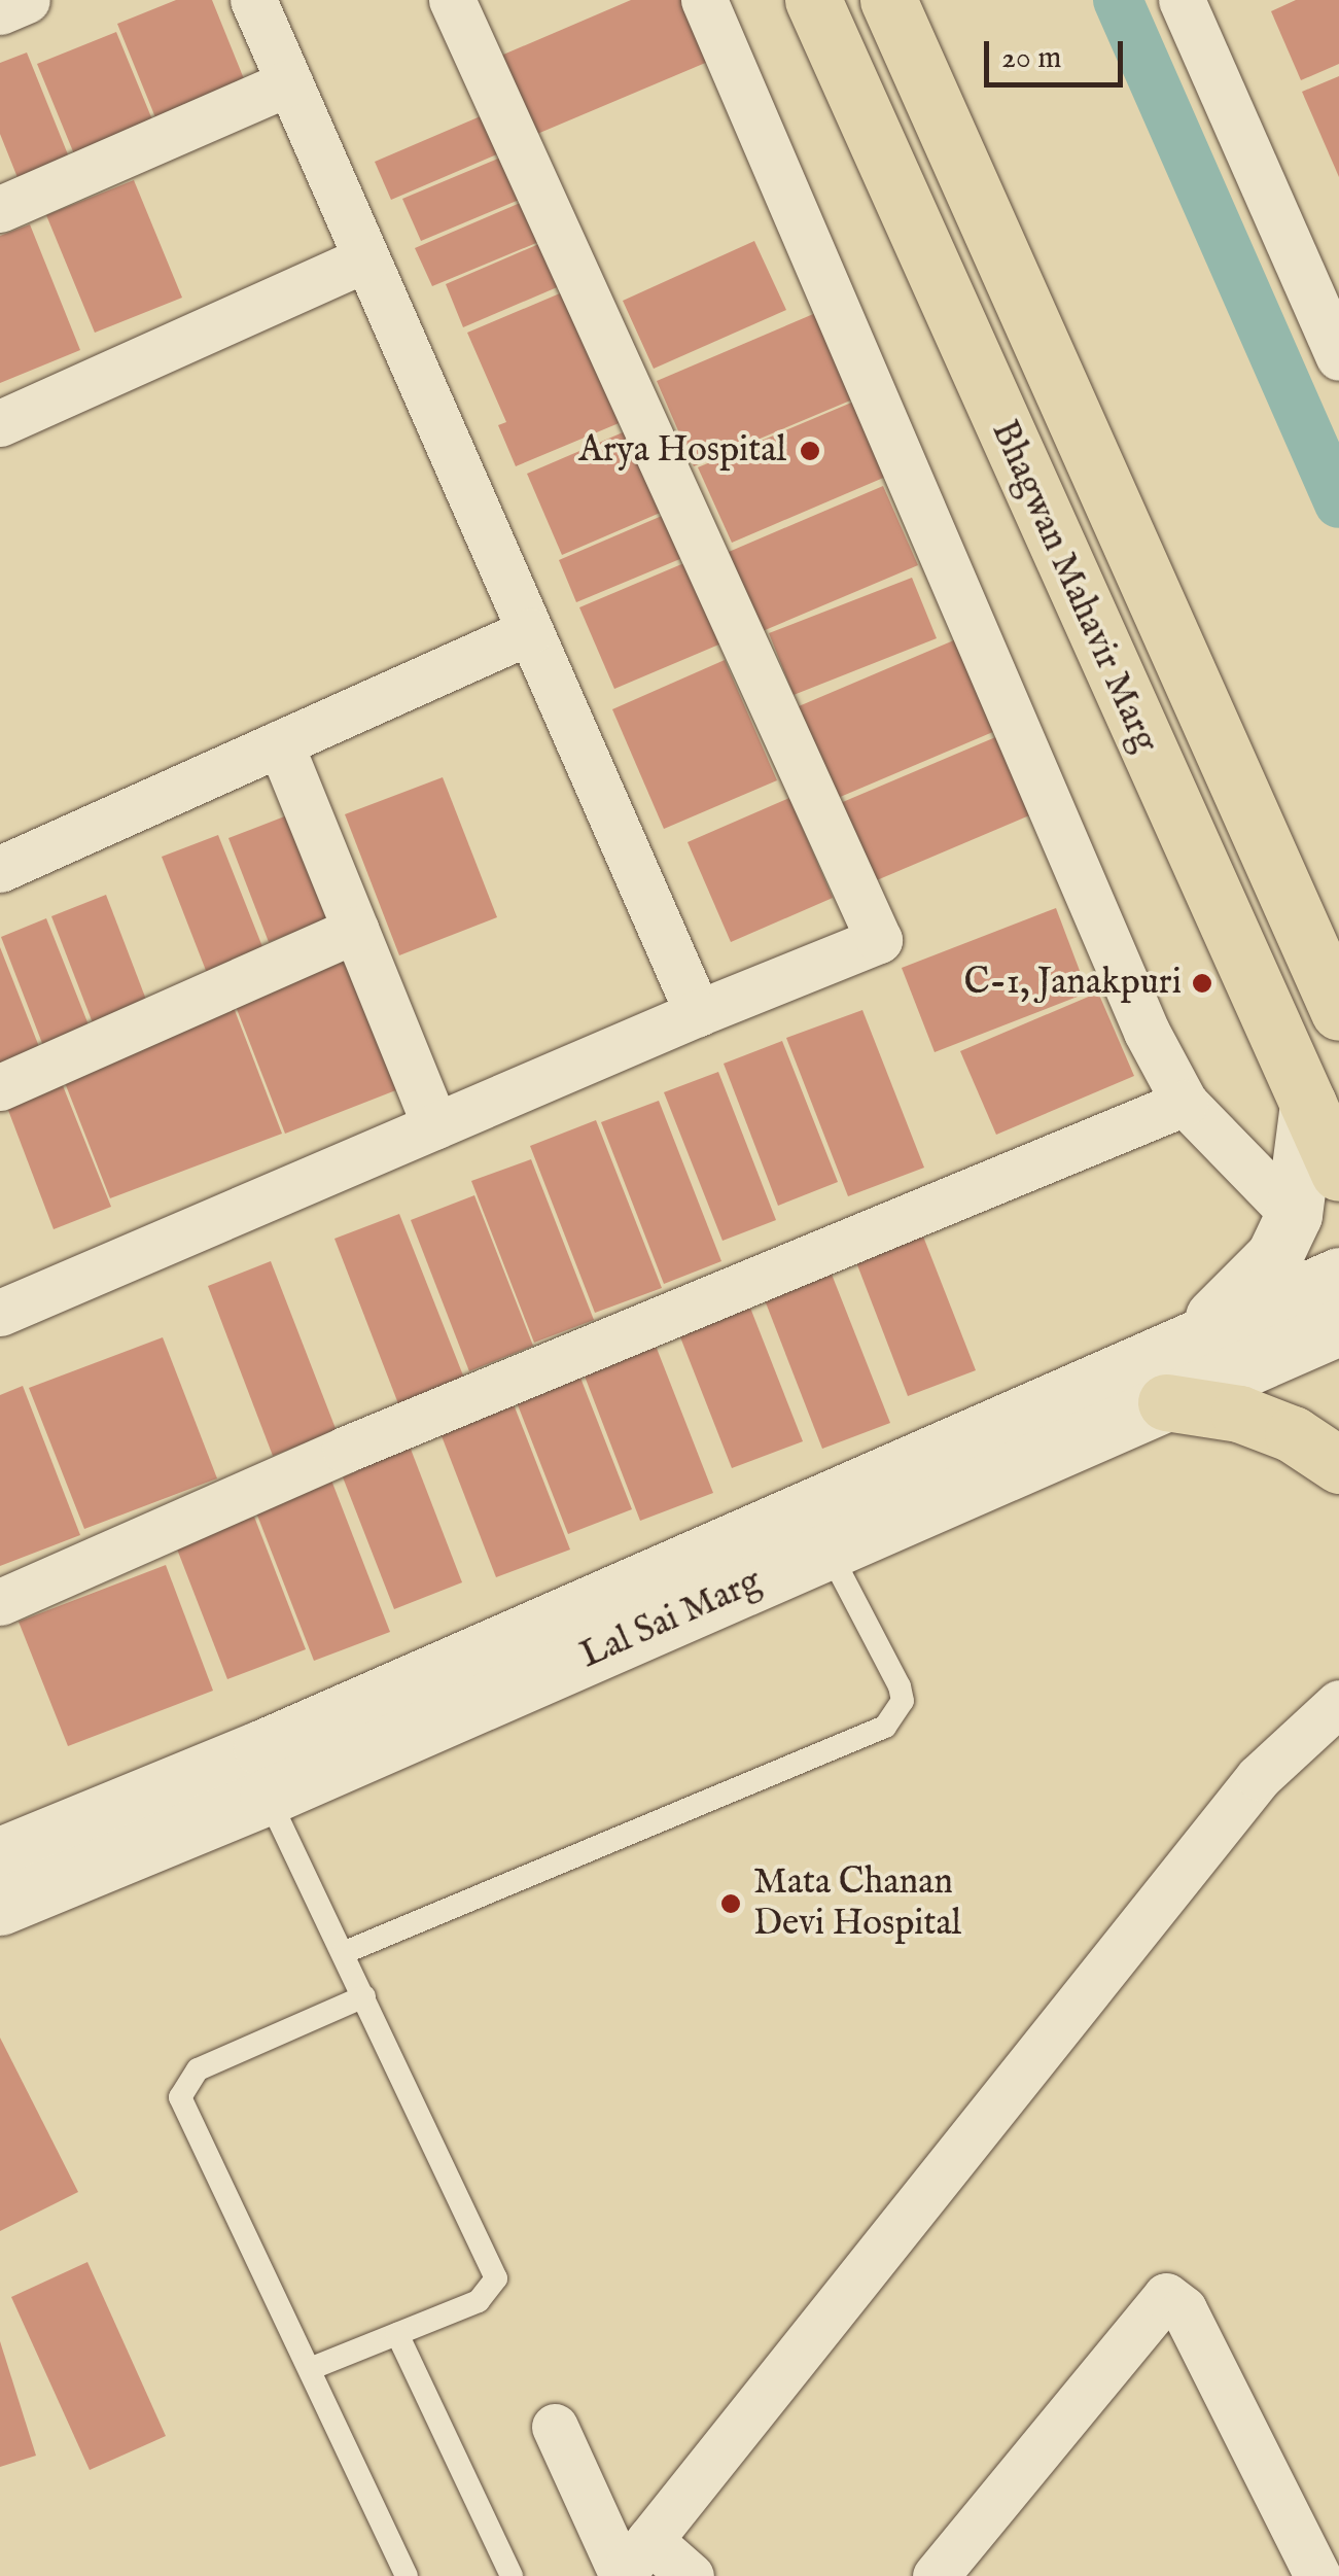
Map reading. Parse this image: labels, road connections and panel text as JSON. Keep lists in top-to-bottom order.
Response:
{
  "streets": {
    "main road": ["Bhagwan Mahavir Marg"],
    "street": ["Lal Sai Marg"]
  },
  "places": ["Arya Hospital", "C-1, Janakpuri", "Mata Chanan Devi Hospital"],
  "scale_bar": "20 m"
}
